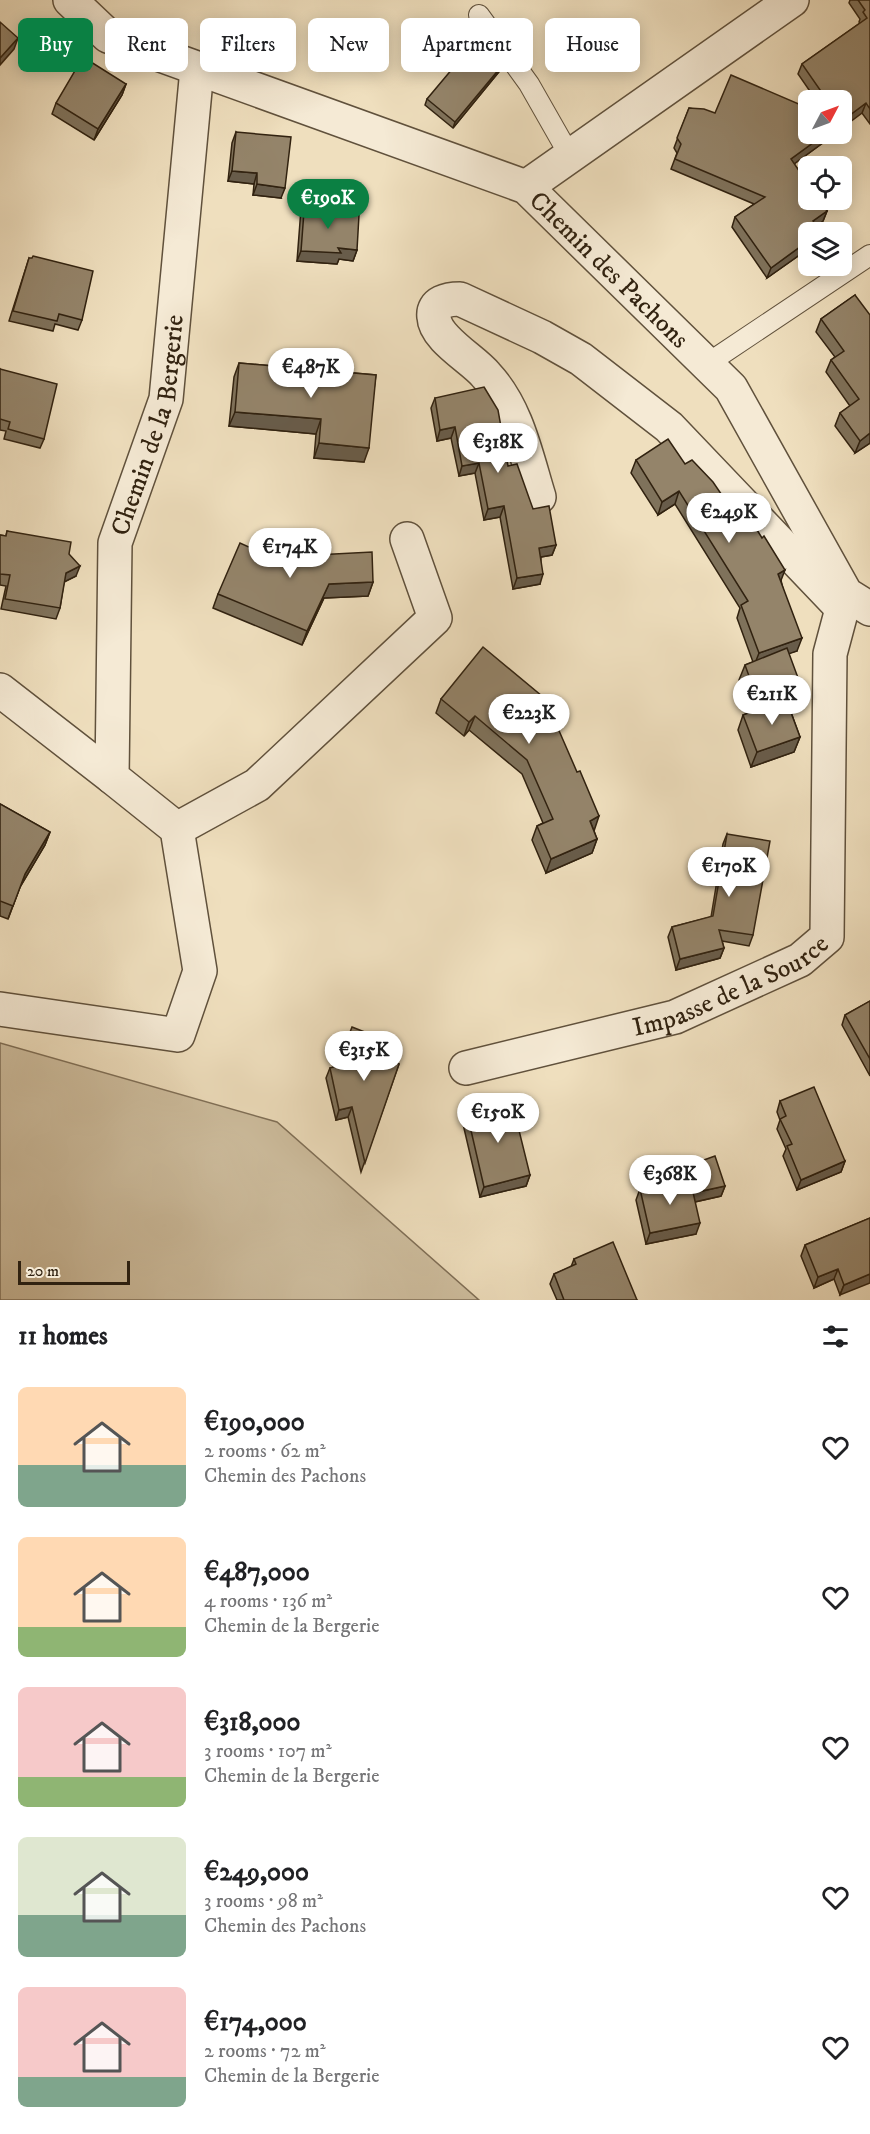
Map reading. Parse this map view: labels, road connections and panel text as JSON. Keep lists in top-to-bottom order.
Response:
{
  "streets": {
    "street": ["Chemin des Pachons", "Chemin de la Bergerie", "Impasse de la Source"]
  },
  "crossings": [
    ["Chemin des Pachons", "Chemin de la Bergerie"],
    ["Chemin des Pachons", "Impasse de la Source"]
  ],
  "scale_bar": "20 m",
  "north": "top right",
  "page": {
    "chip": [
      "Buy",
      "Rent",
      "Filters",
      "New",
      "Apartment",
      "House"
    ],
    "price": [
      "€190K",
      "€487K",
      "€318K",
      "€249K",
      "€174K",
      "€211K",
      "€223K",
      "€170K",
      "€315K",
      "€150K",
      "€368K"
    ],
    "scale": "20 m",
    "heading": "11 homes",
    "list": [
      {
        "name": "€190,000",
        "note": "2 rooms · 62 m² · Chemin des Pachons"
      },
      {
        "name": "€487,000",
        "note": "4 rooms · 136 m² · Chemin de la Bergerie"
      },
      {
        "name": "€318,000",
        "note": "3 rooms · 107 m² · Chemin de la Bergerie"
      },
      {
        "name": "€249,000",
        "note": "3 rooms · 98 m² · Chemin des Pachons"
      },
      {
        "name": "€174,000",
        "note": "2 rooms · 72 m² · Chemin de la Bergerie"
      }
    ]
  }
}
